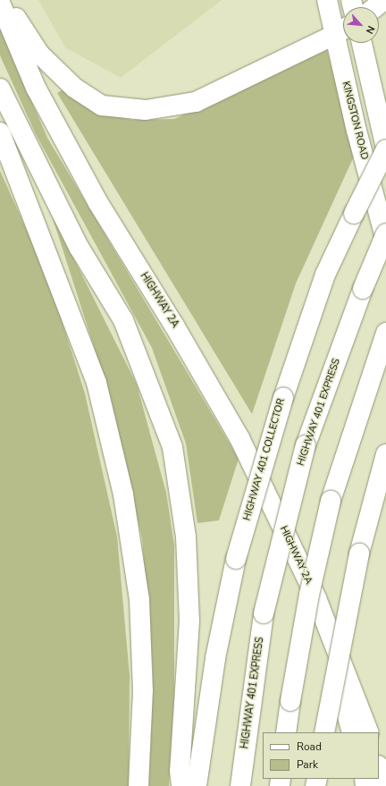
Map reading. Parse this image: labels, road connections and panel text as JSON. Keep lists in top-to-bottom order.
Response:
{
  "streets": {
    "main road": [
      "KINGSTON ROAD",
      "HIGHWAY 2A",
      "HIGHWAY 401 EXPRESS",
      "HIGHWAY 401 COLLECTOR"
    ]
  },
  "legend": ["Road", "Park"],
  "north": "bottom right"
}
